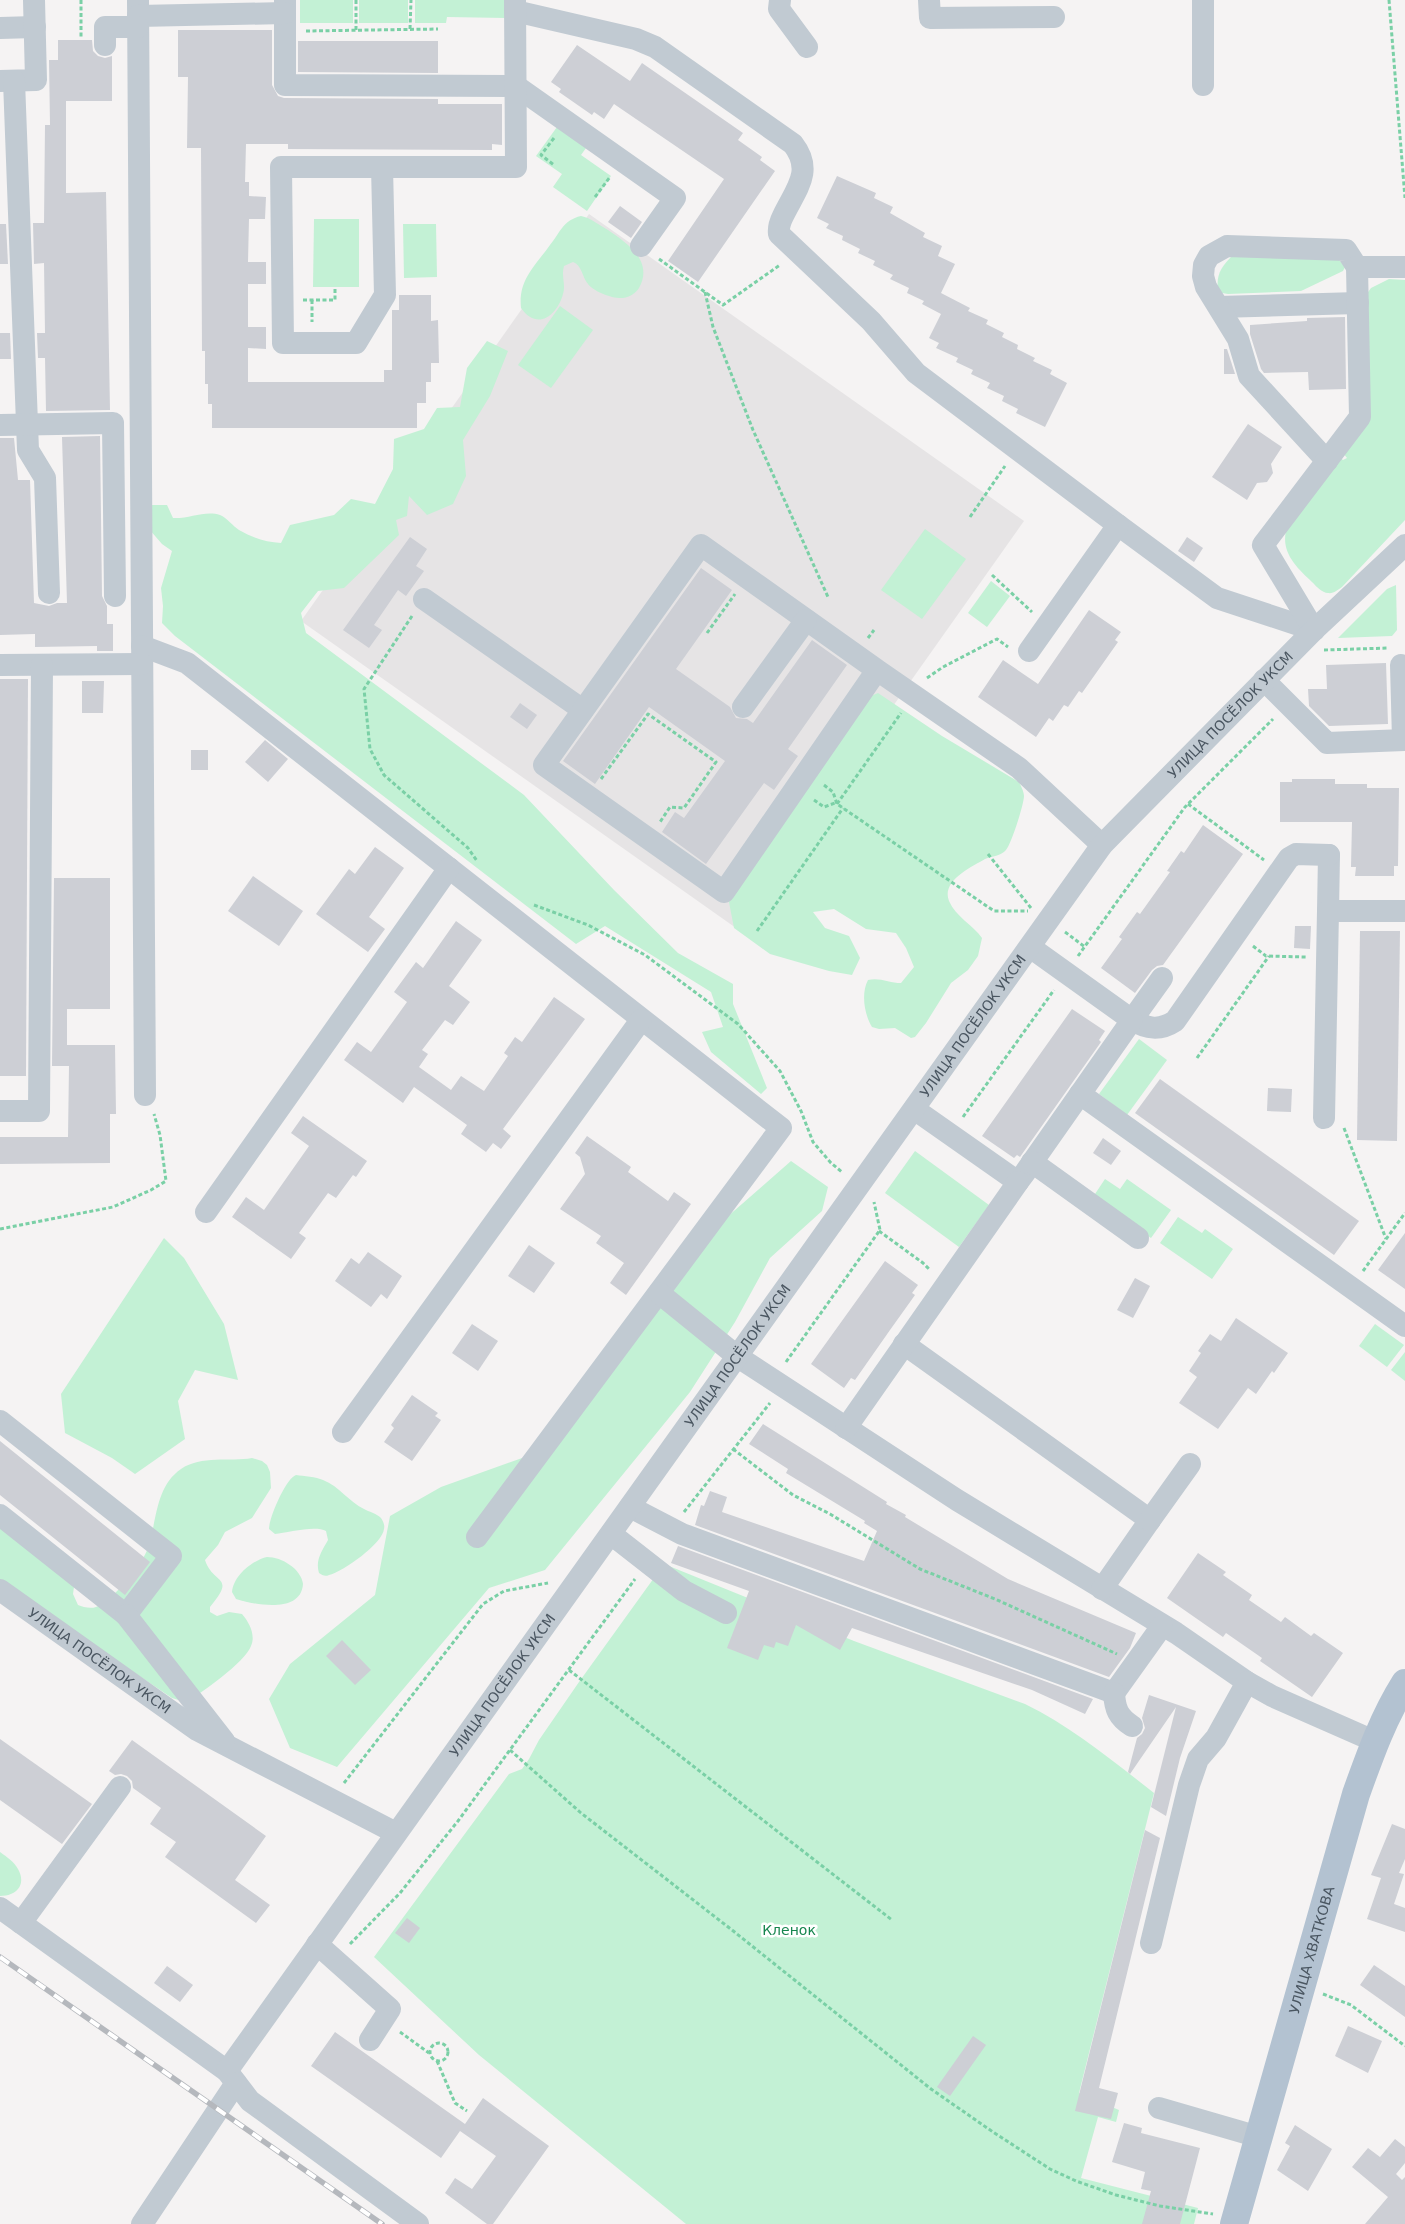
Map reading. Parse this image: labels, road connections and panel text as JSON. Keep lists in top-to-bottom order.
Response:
{
  "streets": {
    "main road": ["УЛИЦА ХВАТКОВА"],
    "street": ["УЛИЦА ПОСЁЛОК УКСМ"]
  },
  "parks": ["Кленок"]
}
